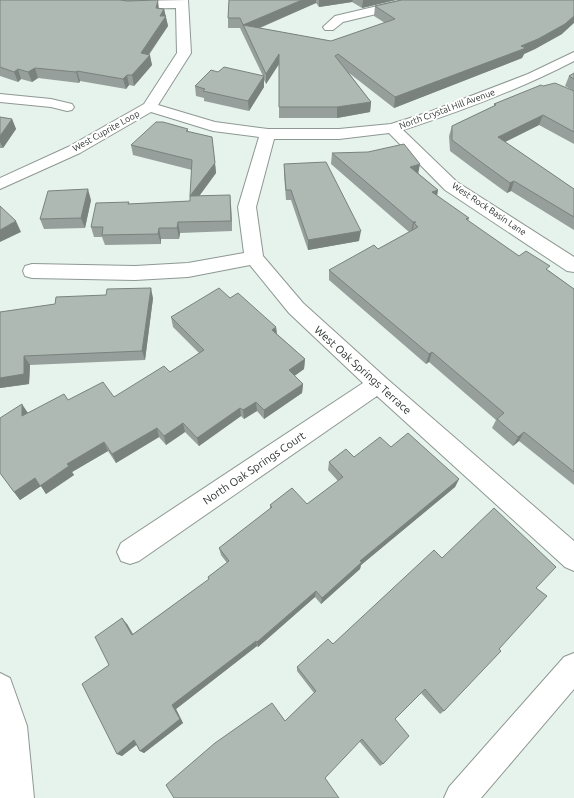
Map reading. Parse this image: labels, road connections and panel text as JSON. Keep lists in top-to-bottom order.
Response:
{
  "streets": {
    "street": [
      "North Crystal Hill Avenue",
      "West Cuprite Loop",
      "West Rock Basin Lane",
      "West Oak Springs Terrace",
      "North Oak Springs Court"
    ]
  },
  "crossings": [
    ["North Crystal Hill Avenue", "West Cuprite Loop"],
    ["North Crystal Hill Avenue", "West Rock Basin Lane"],
    ["West Oak Springs Terrace", "North Oak Springs Court"]
  ]
}
